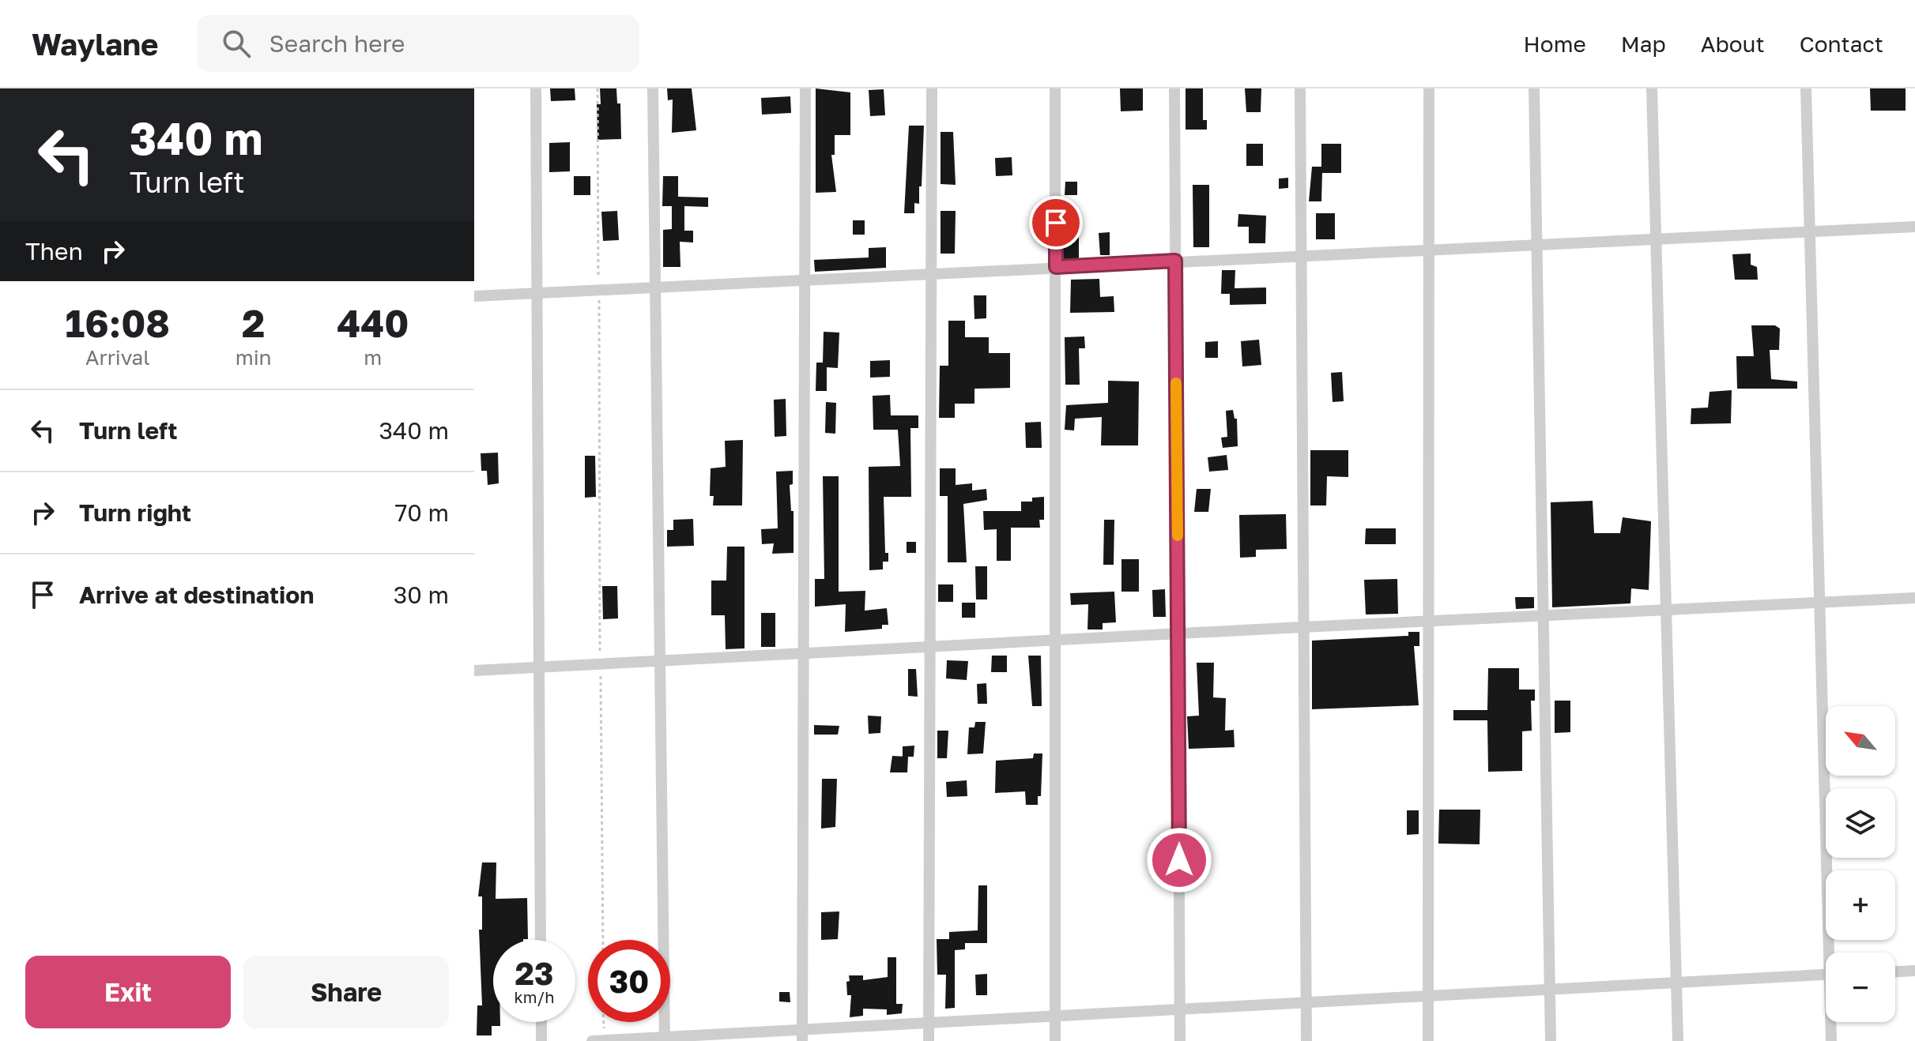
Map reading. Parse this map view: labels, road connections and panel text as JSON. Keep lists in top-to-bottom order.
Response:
{
  "north": "top left",
  "page": {
    "header": "Waylane",
    "search": "Search here",
    "nav": [
      "Home",
      "Map",
      "About",
      "Contact"
    ],
    "turn": ["340 m", "Turn left"],
    "then": "Then",
    "eta": [
      "16:08",
      "Arrival",
      "2",
      "min",
      "440",
      "m"
    ],
    "list": [
      {
        "name": "Turn left",
        "value": "340 m"
      },
      {
        "name": "Turn right",
        "value": "70 m"
      },
      {
        "name": "Arrive at destination",
        "value": "30 m"
      }
    ],
    "map_buttons": ["+", "−"],
    "speed": "23 km/h",
    "limit": "30",
    "buttons": ["Exit", "Share"]
  }
}
